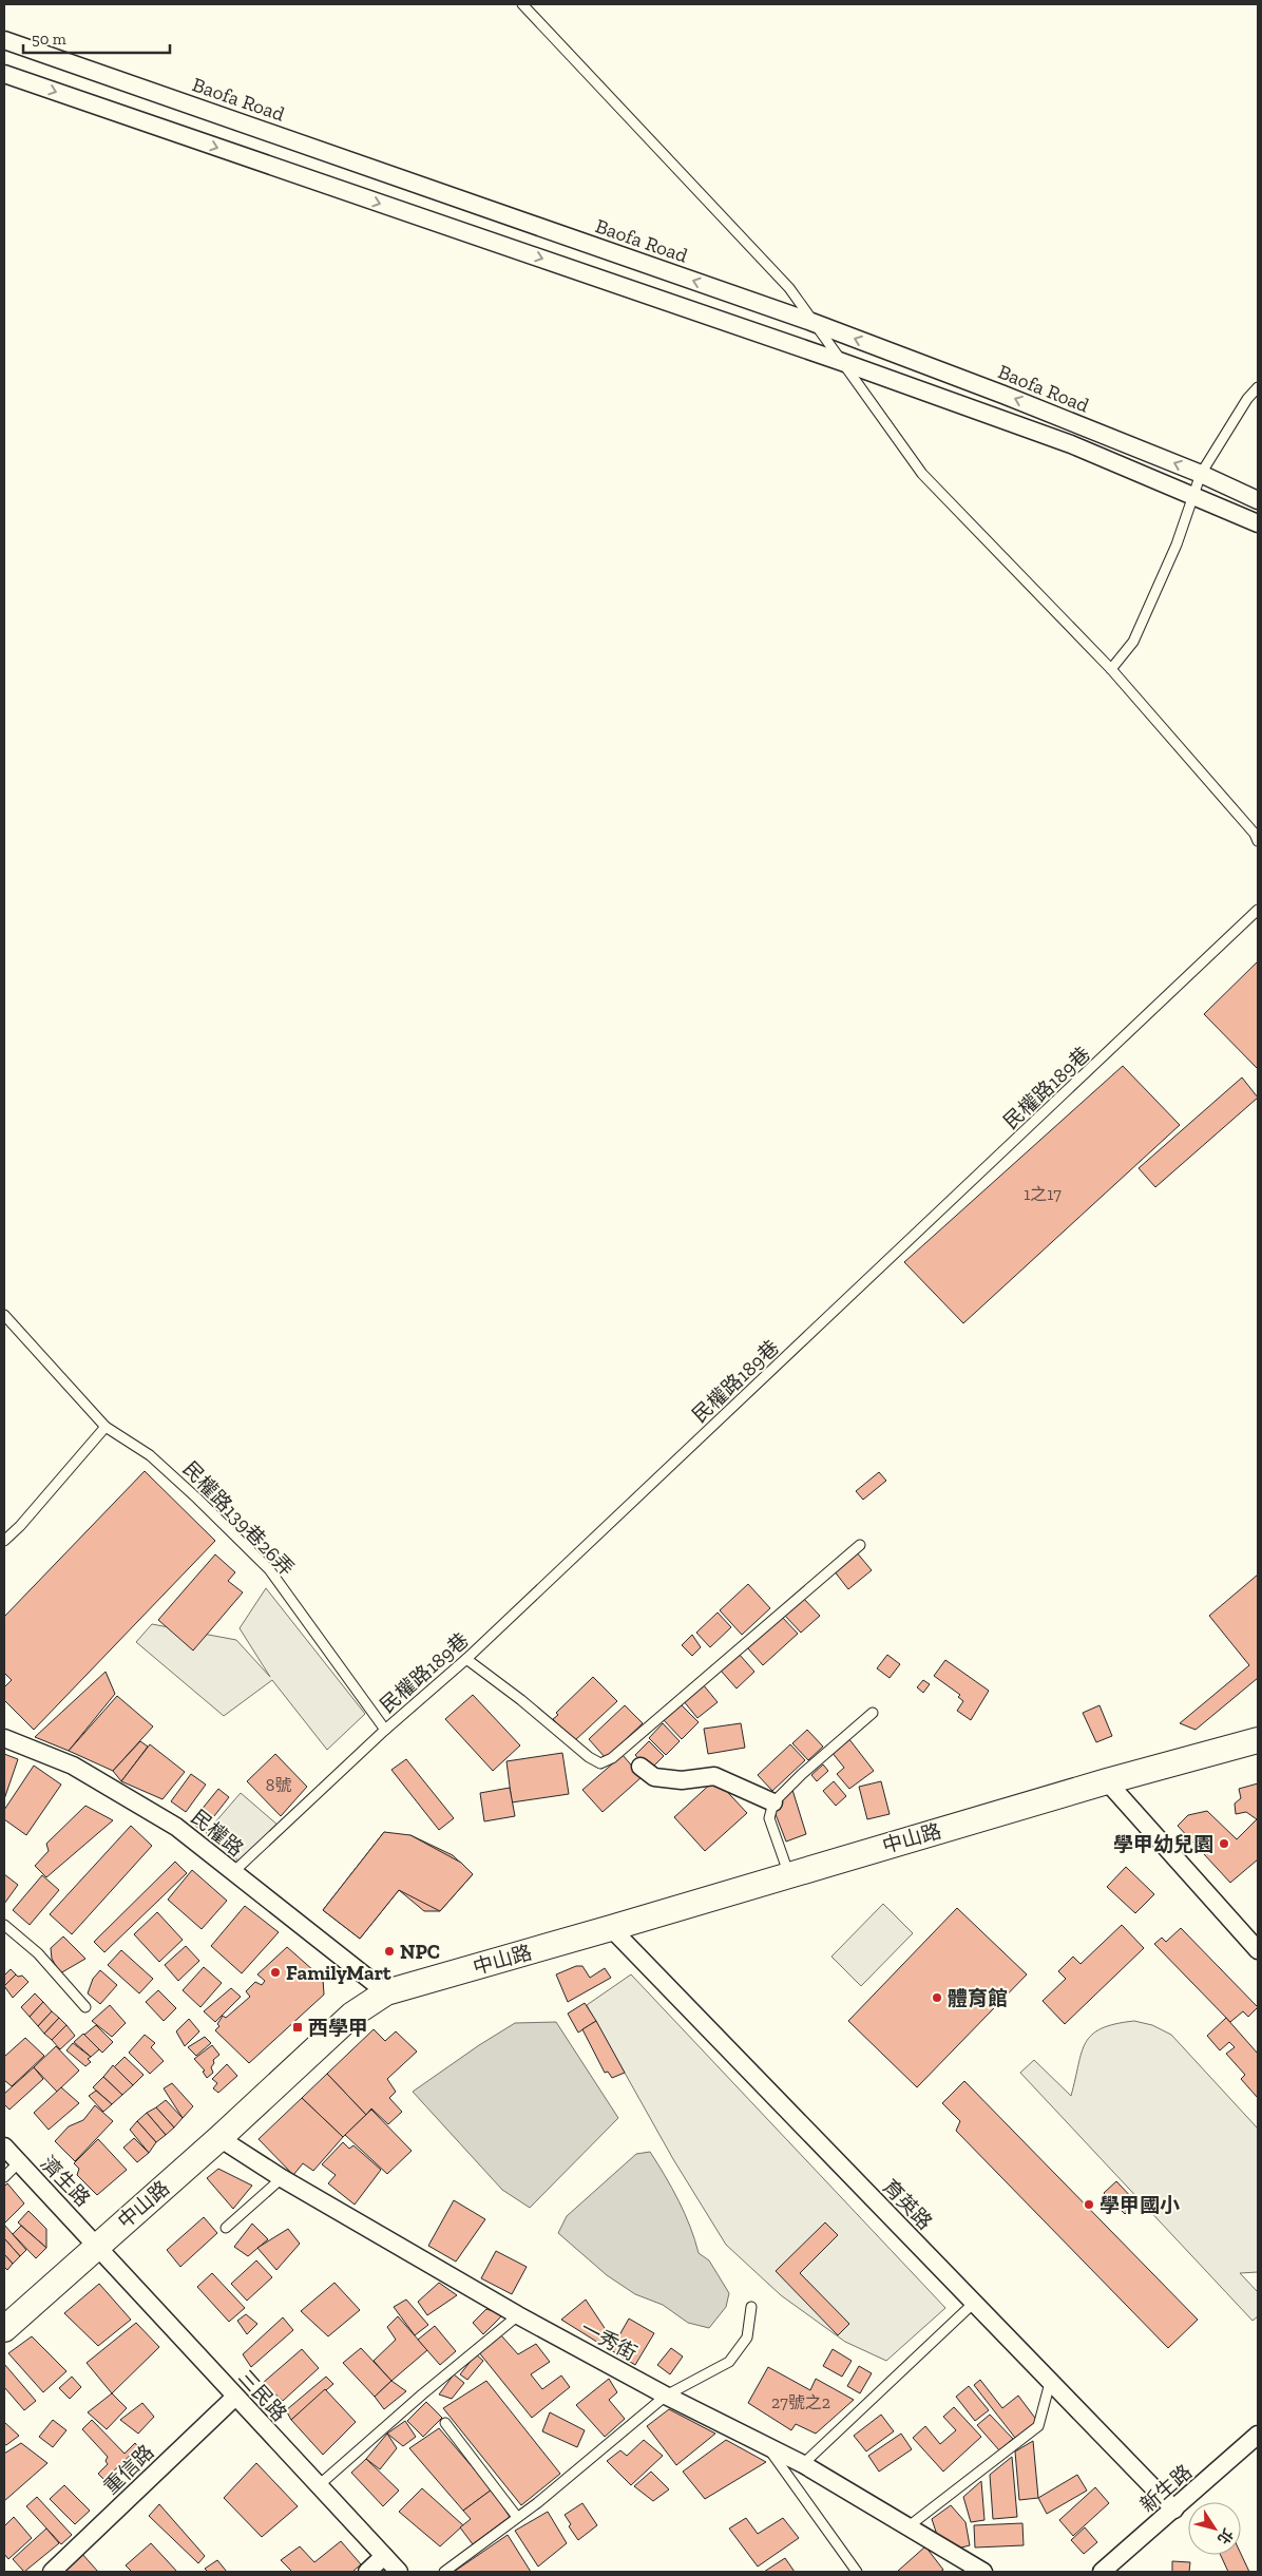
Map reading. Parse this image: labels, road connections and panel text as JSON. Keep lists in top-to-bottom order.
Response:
{
  "streets": {
    "main road": ["中山路"],
    "street": [
      "Baofa Road",
      "民權路",
      "濟生路",
      "育英路",
      "一秀街",
      "三民路",
      "重信路",
      "新生路"
    ],
    "lane": ["民權路189巷", "民權路139巷26弄"]
  },
  "crossings": [
    ["民權路189巷", "民權路139巷26弄"],
    ["民權路189巷", "民權路"],
    ["民權路", "中山路"],
    ["中山路", "濟生路"],
    ["中山路", "育英路"],
    ["中山路", "一秀街"],
    ["中山路", "三民路"],
    ["濟生路", "三民路"],
    ["育英路", "新生路"],
    ["三民路", "重信路"]
  ],
  "places": {
    "other": [
      "學甲幼兒園",
      "NPC",
      "FamilyMart",
      "體育館",
      "學甲國小"
    ],
    "transit": ["西學甲"]
  },
  "house_numbers": ["1之17", "8號", "27號之2"],
  "scale_bar": "50 m",
  "north": "bottom right"
}
